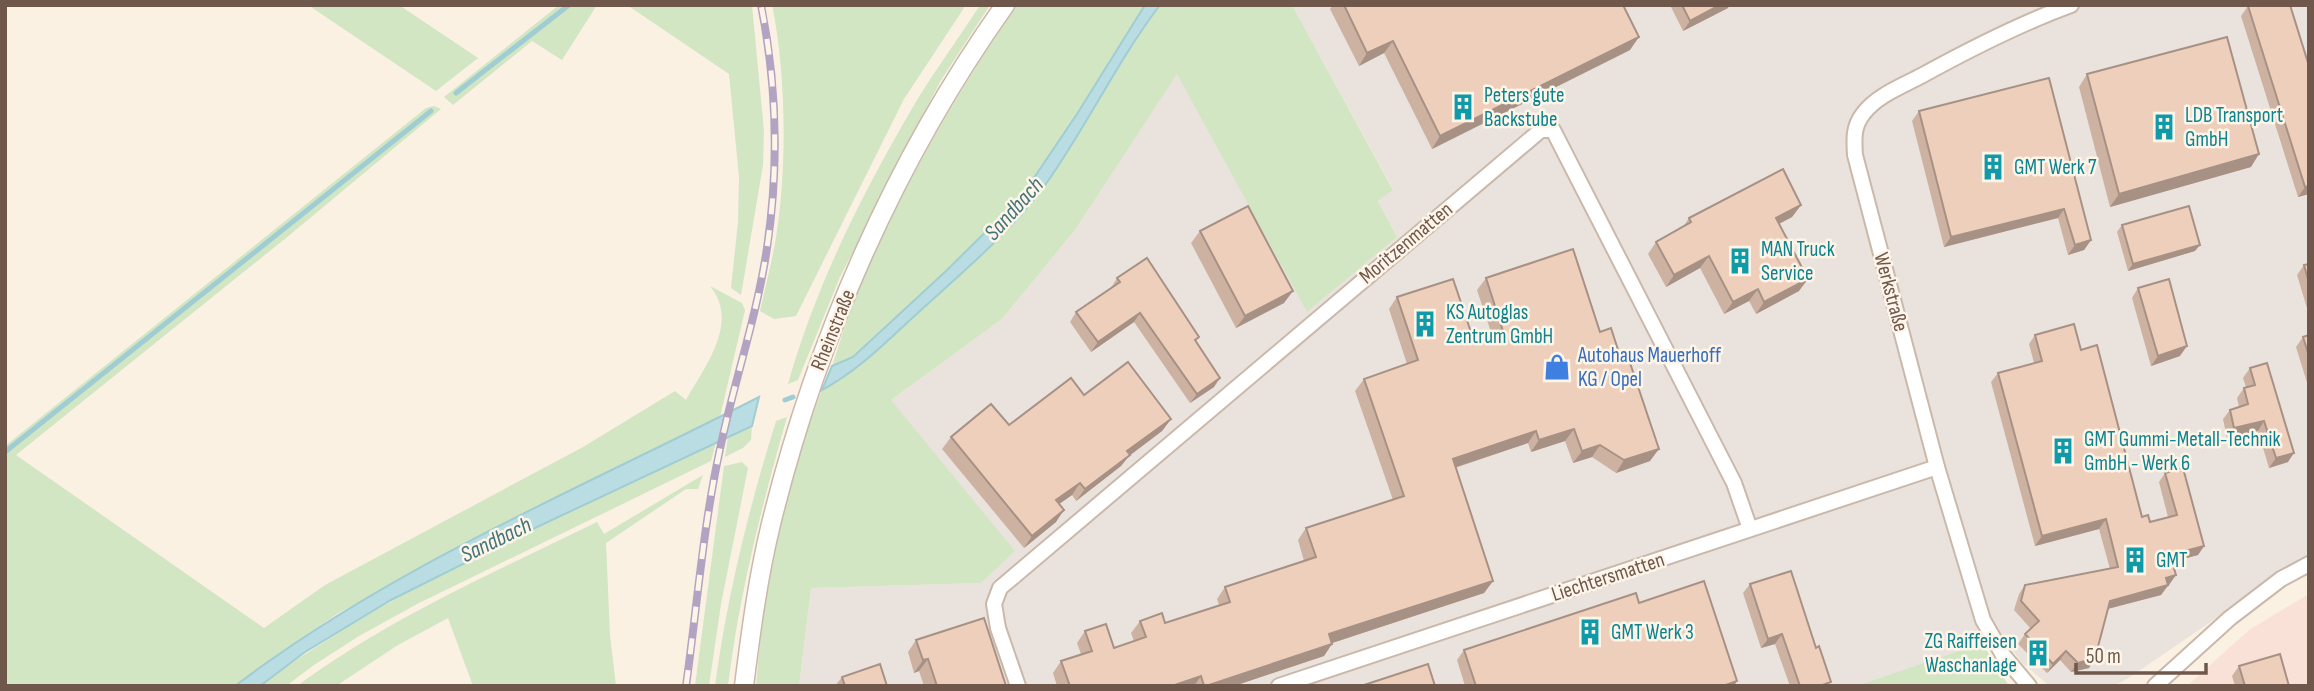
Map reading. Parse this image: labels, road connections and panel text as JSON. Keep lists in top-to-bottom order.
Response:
{
  "streets": {
    "street": [
      "Moritzenmatten",
      "Werkstraße",
      "Rheinstraße",
      "Liechtersmatten"
    ]
  },
  "crossings": [
    ["Moritzenmatten", "Liechtersmatten"],
    ["Werkstraße", "Liechtersmatten"]
  ],
  "water": ["Sandbach"],
  "places": {
    "building": [
      "Peters gute Backstube",
      "LDB Transport GmbH",
      "GMT Werk 7",
      "MAN Truck Service",
      "KS Autoglas Zentrum GmbH",
      "GMT Gummi-Metall-Technik GmbH - Werk 6",
      "GMT",
      "GMT Werk 3",
      "ZG Raiffeisen Waschanlage"
    ],
    "shop": ["Autohaus Mauerhoff KG / Opel"]
  },
  "scale_bar": "50 m"
}
